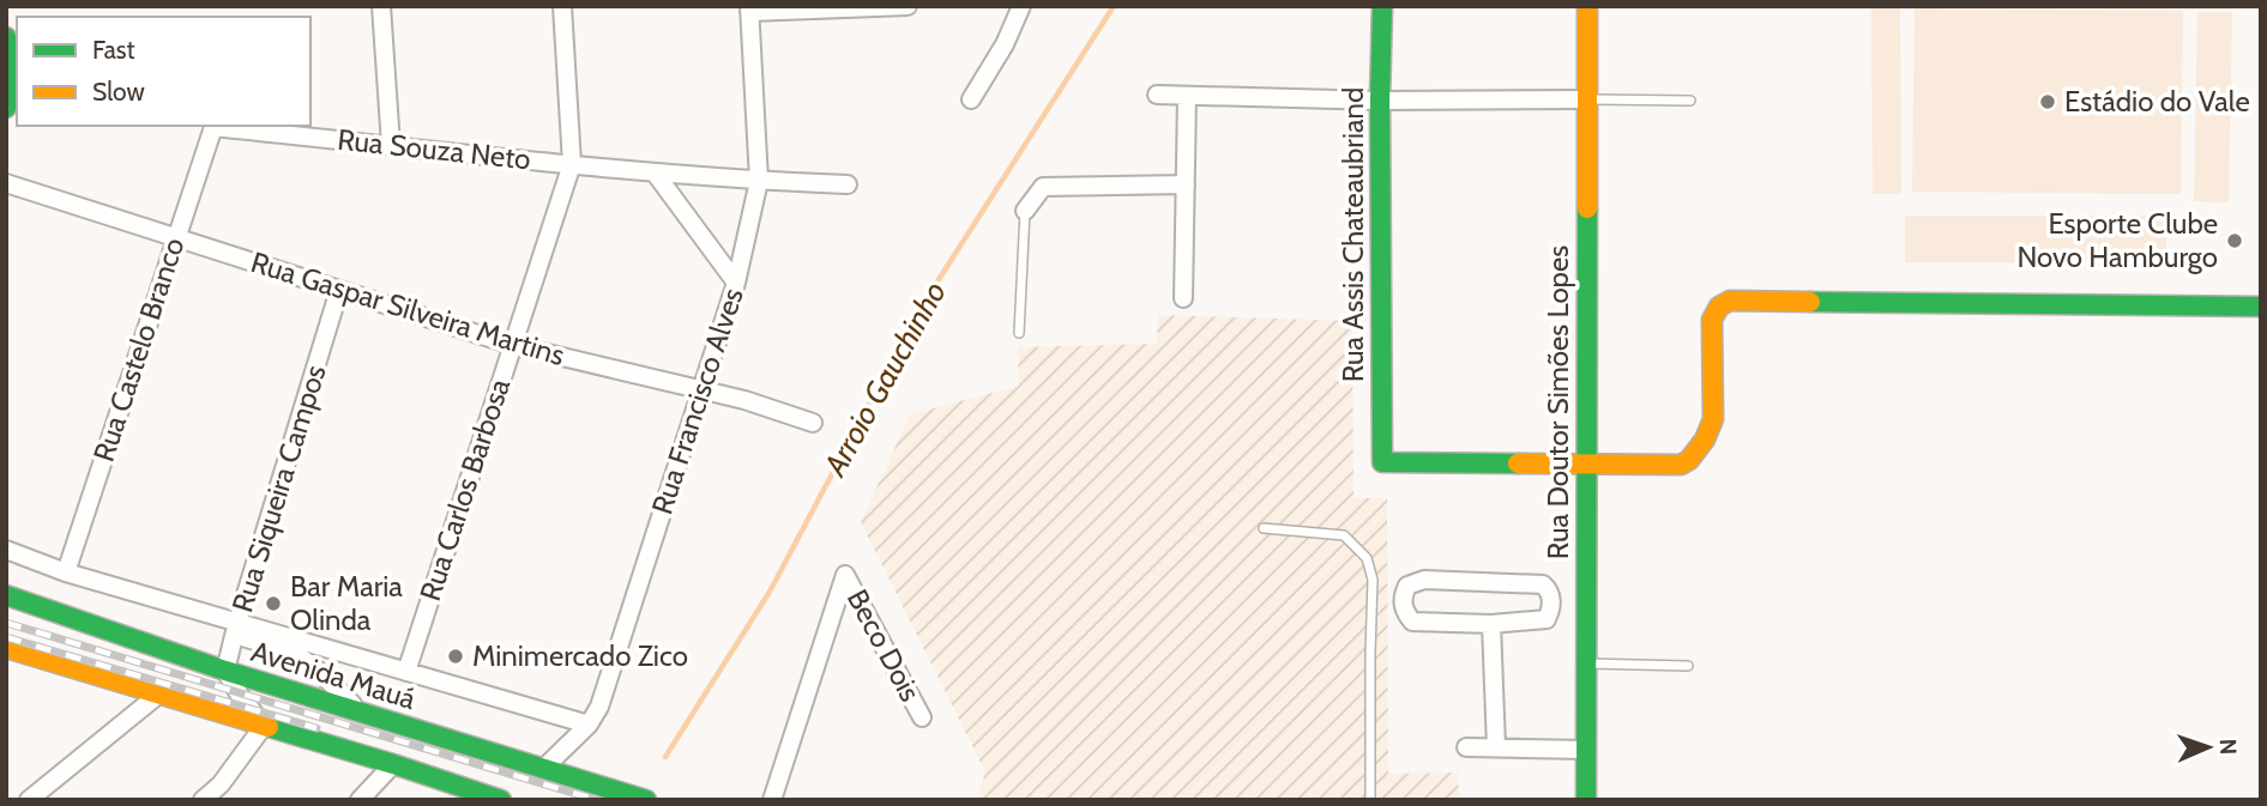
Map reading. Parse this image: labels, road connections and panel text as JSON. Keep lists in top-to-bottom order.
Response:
{
  "streets": {
    "main road": ["Rua Assis Chateaubriand", "Rua Doutor Simões Lopes", "Avenida Mauá"],
    "street": [
      "Rua Souza Neto",
      "Rua Gaspar Silveira Martins",
      "Rua Castelo Branco",
      "Rua Francisco Alves",
      "Rua Siqueira Campos",
      "Rua Carlos Barbosa",
      "Beco Dois"
    ]
  },
  "crossings": [
    ["Rua Souza Neto", "Rua Castelo Branco"],
    ["Rua Souza Neto", "Rua Francisco Alves"],
    ["Rua Souza Neto", "Rua Carlos Barbosa"],
    ["Rua Assis Chateaubriand", "Rua Doutor Simões Lopes"],
    ["Rua Gaspar Silveira Martins", "Rua Castelo Branco"],
    ["Rua Gaspar Silveira Martins", "Rua Francisco Alves"],
    ["Rua Gaspar Silveira Martins", "Rua Siqueira Campos"],
    ["Rua Gaspar Silveira Martins", "Rua Carlos Barbosa"],
    ["Rua Castelo Branco", "Avenida Mauá"],
    ["Rua Francisco Alves", "Avenida Mauá"],
    ["Rua Siqueira Campos", "Avenida Mauá"],
    ["Rua Carlos Barbosa", "Avenida Mauá"]
  ],
  "water": ["Arroio Gauchinho"],
  "places": [
    "Estádio do Vale",
    "Esporte Clube Novo Hamburgo",
    "Bar Maria Olinda",
    "Minimercado Zico"
  ],
  "legend": ["Fast", "Slow"],
  "north": "right"
}
